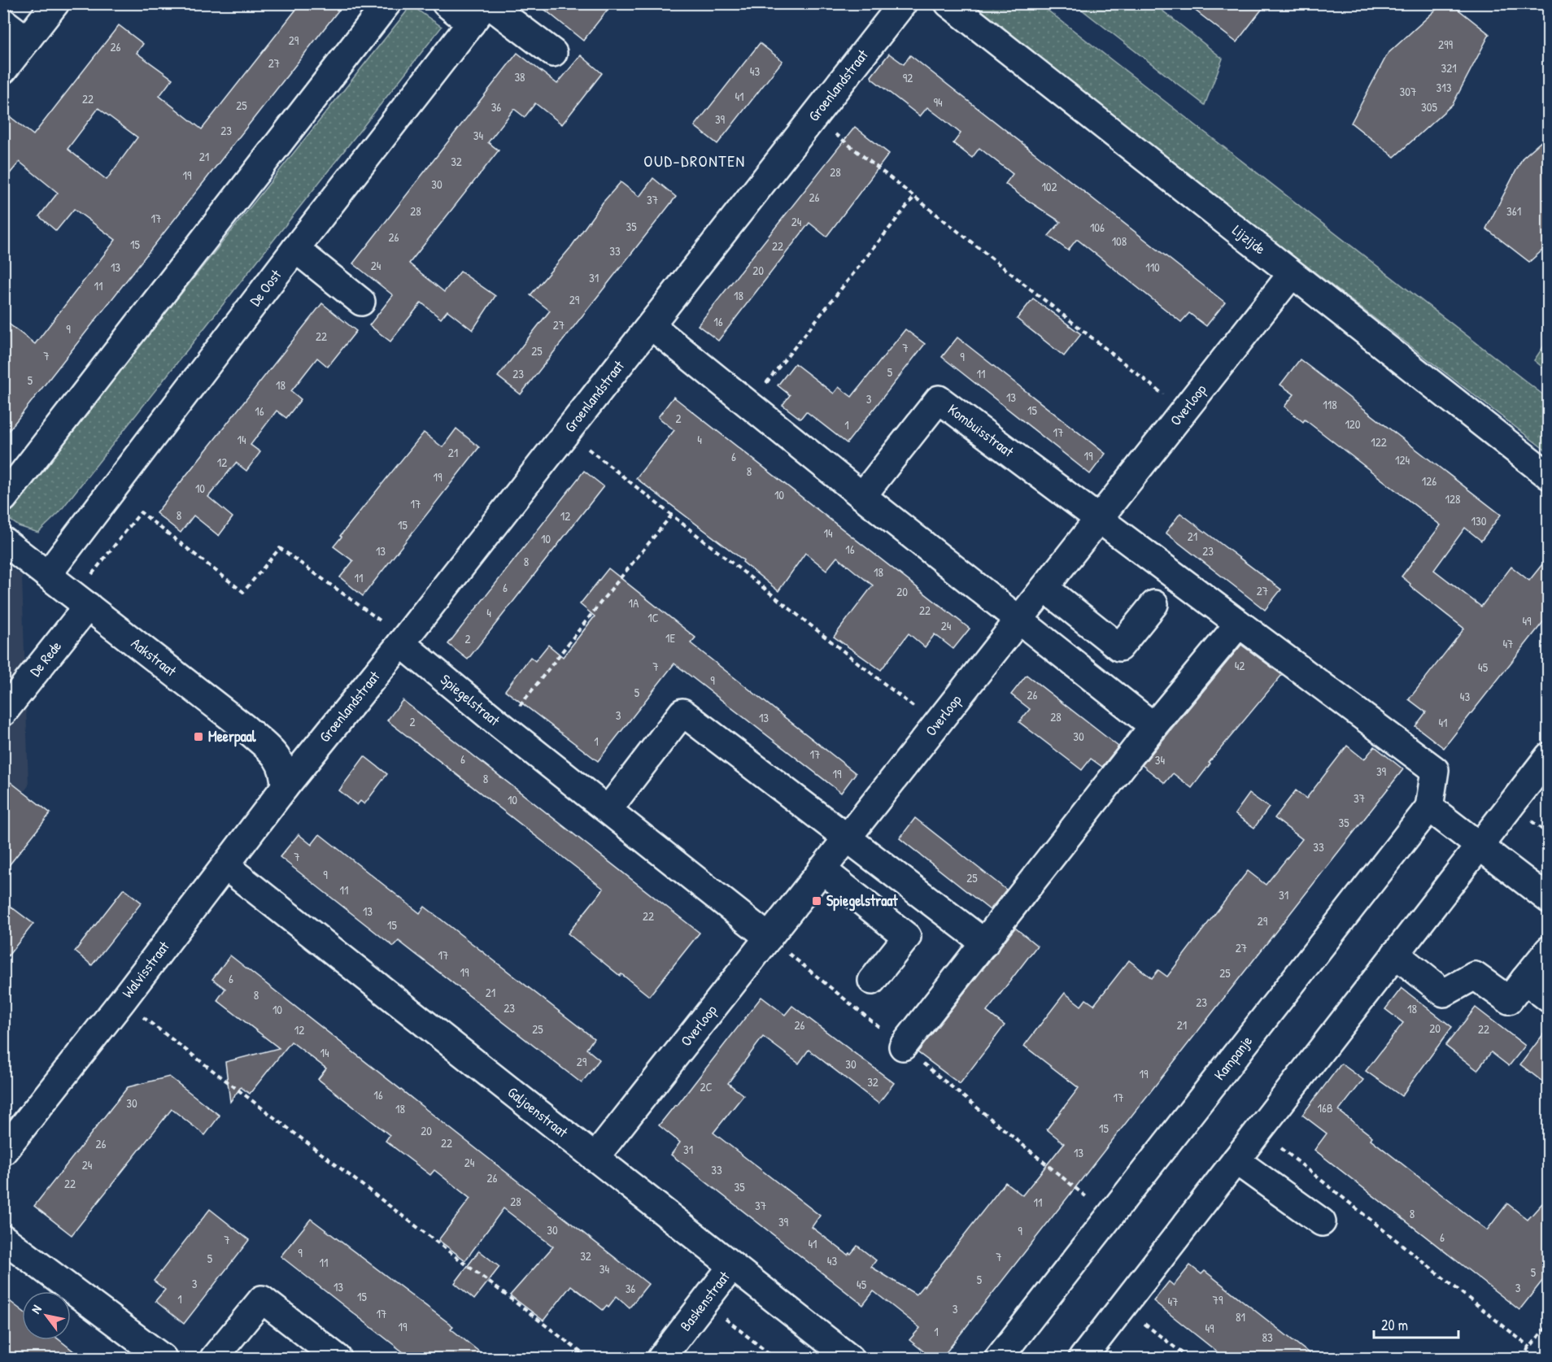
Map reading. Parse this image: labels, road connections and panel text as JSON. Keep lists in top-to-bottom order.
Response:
{
  "streets": {
    "street": [
      "Groenlandstraat",
      "Lijzijde",
      "De Oost",
      "Overloop",
      "Kombuisstraat",
      "Aakstraat",
      "De Rede",
      "Spiegelstraat",
      "Walvisstraat",
      "Kampanje",
      "Galjoenstraat",
      "Baskenstraat"
    ]
  },
  "crossings": [
    ["Groenlandstraat", "Aakstraat"],
    ["Groenlandstraat", "Spiegelstraat"],
    ["Groenlandstraat", "Walvisstraat"],
    ["Lijzijde", "Overloop"],
    ["De Oost", "Aakstraat"],
    ["Overloop", "Kombuisstraat"],
    ["Overloop", "Spiegelstraat"],
    ["Overloop", "Galjoenstraat"],
    ["Aakstraat", "De Rede"],
    ["Aakstraat", "Walvisstraat"],
    ["Walvisstraat", "Galjoenstraat"],
    ["Galjoenstraat", "Baskenstraat"]
  ],
  "districts": ["OUD-DRONTEN"],
  "places": {
    "transit": ["Meerpaal", "Spiegelstraat"]
  },
  "house_numbers": [
    "29",
    "299",
    "26",
    "27",
    "321",
    "43",
    "38",
    "92",
    "313",
    "307",
    "41",
    "22",
    "94",
    "25",
    "36",
    "305",
    "39",
    "23",
    "34",
    "21",
    "32",
    "28",
    "19",
    "30",
    "102",
    "26",
    "37",
    "28",
    "361",
    "17",
    "24",
    "35",
    "106",
    "26",
    "108",
    "15",
    "22",
    "33",
    "24",
    "13",
    "110",
    "20",
    "31",
    "11",
    "18",
    "29",
    "16",
    "27",
    "9",
    "22",
    "7",
    "25",
    "7",
    "9",
    "5",
    "23",
    "11",
    "5",
    "18",
    "13",
    "3",
    "118",
    "15",
    "16",
    "2",
    "120",
    "1",
    "17",
    "14",
    "4",
    "122",
    "21",
    "19",
    "6",
    "124",
    "12",
    "8",
    "19",
    "126",
    "10",
    "10",
    "128",
    "17",
    "8",
    "12",
    "130",
    "15",
    "14",
    "21",
    "10",
    "16",
    "13",
    "23",
    "8",
    "18",
    "11",
    "6",
    "27",
    "20",
    "1A",
    "22",
    "4",
    "1C",
    "49",
    "24",
    "1E",
    "2",
    "47",
    "42",
    "7",
    "45",
    "9",
    "5",
    "26",
    "43",
    "3",
    "28",
    "13",
    "2",
    "41",
    "30",
    "1",
    "17",
    "6",
    "34",
    "39",
    "19",
    "8",
    "37",
    "10",
    "35",
    "33",
    "7",
    "9",
    "25",
    "11",
    "31",
    "13",
    "22",
    "29",
    "15",
    "27",
    "17",
    "19",
    "25",
    "6",
    "21",
    "8",
    "23",
    "23",
    "18",
    "10",
    "26",
    "21",
    "20",
    "25",
    "22",
    "12",
    "14",
    "29",
    "30",
    "19",
    "32",
    "2C",
    "16",
    "17",
    "30",
    "16B",
    "18",
    "15",
    "20",
    "22",
    "26",
    "31",
    "13",
    "24",
    "24",
    "33",
    "26",
    "22",
    "35",
    "28",
    "11",
    "37",
    "8",
    "39",
    "30",
    "9",
    "6",
    "7",
    "41",
    "9",
    "32",
    "7",
    "5",
    "43",
    "11",
    "34",
    "5",
    "5",
    "3",
    "45",
    "13",
    "3",
    "36",
    "15",
    "1",
    "79",
    "47",
    "3",
    "17",
    "81",
    "19",
    "49",
    "1",
    "83"
  ],
  "scale_bar": "20 m",
  "north": "top left"
}
